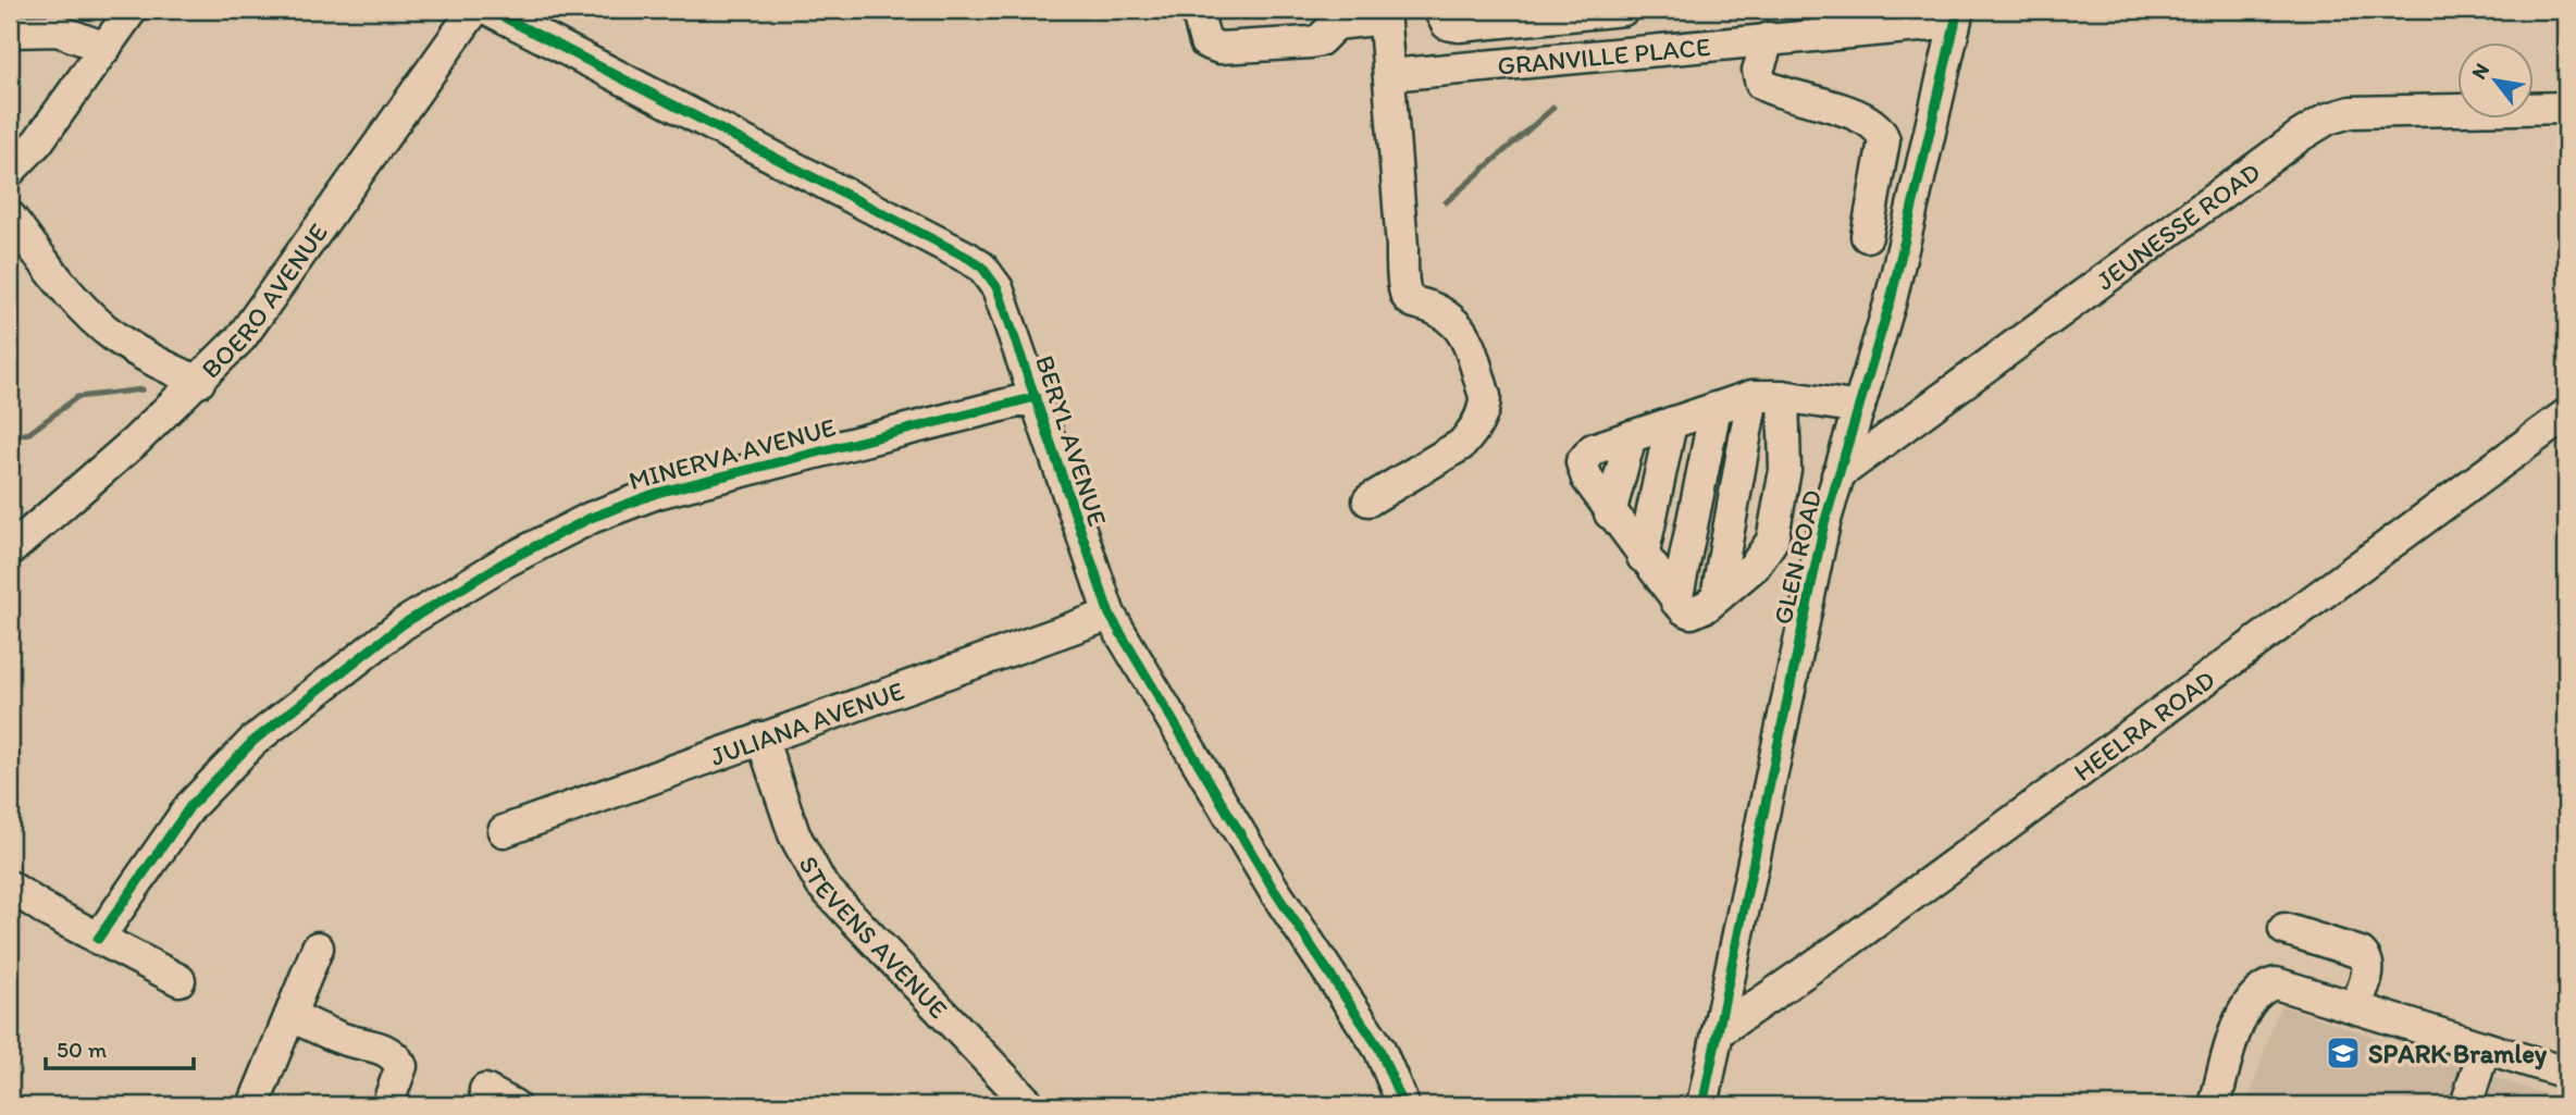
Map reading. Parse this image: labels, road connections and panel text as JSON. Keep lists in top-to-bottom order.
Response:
{
  "streets": {
    "street": [
      "GRANVILLE PLACE",
      "JEUNESSE ROAD",
      "BOERO AVENUE",
      "BERYL AVENUE",
      "MINERVA AVENUE",
      "GLEN ROAD",
      "JULIANA AVENUE",
      "HEELRA ROAD",
      "STEVENS AVENUE"
    ]
  },
  "crossings": [
    ["GRANVILLE PLACE", "GLEN ROAD"],
    ["JEUNESSE ROAD", "GLEN ROAD"],
    ["BERYL AVENUE", "MINERVA AVENUE"],
    ["BERYL AVENUE", "JULIANA AVENUE"],
    ["GLEN ROAD", "HEELRA ROAD"],
    ["JULIANA AVENUE", "STEVENS AVENUE"]
  ],
  "places": {
    "school or university": ["SPARK Bramley"]
  },
  "scale_bar": "50 m",
  "north": "top left"
}
